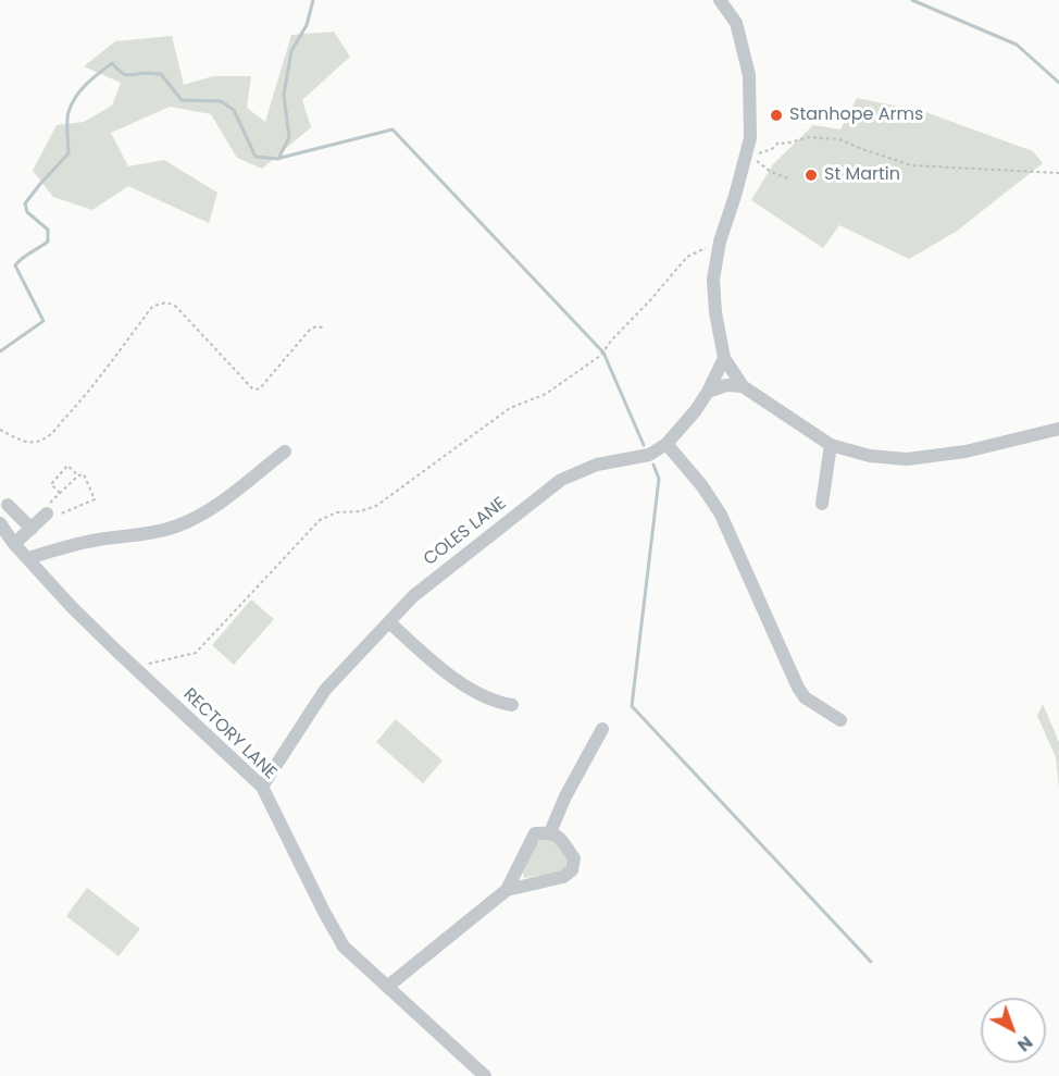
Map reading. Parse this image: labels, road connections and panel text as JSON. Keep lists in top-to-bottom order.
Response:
{
  "streets": {
    "street": ["COLES LANE", "RECTORY LANE"]
  },
  "crossings": [
    ["COLES LANE", "RECTORY LANE"]
  ],
  "places": ["Stanhope Arms", "St Martin"],
  "north": "bottom right"
}
